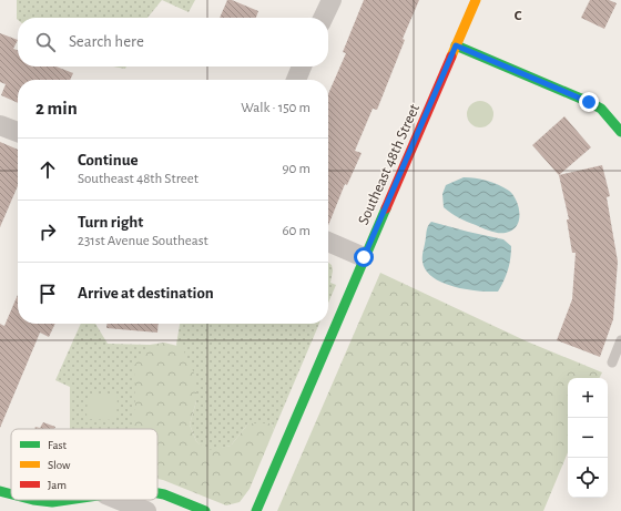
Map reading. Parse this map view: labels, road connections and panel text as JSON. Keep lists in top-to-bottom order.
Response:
{
  "streets": {
    "street": ["Southeast 48th Street"]
  },
  "legend": ["Fast", "Slow", "Jam"],
  "page": {
    "search": "Search here",
    "heading": ["2 min", "Walk · 150 m"],
    "list": [
      ["Continue", "Southeast 48th Street", "90 m"],
      ["Turn right", "231st Avenue Southeast", "60 m"],
      "Arrive at destination"
    ],
    "map_buttons": ["+", "−"]
  },
  "grid": {
    "columns": ["C"]
  }
}
